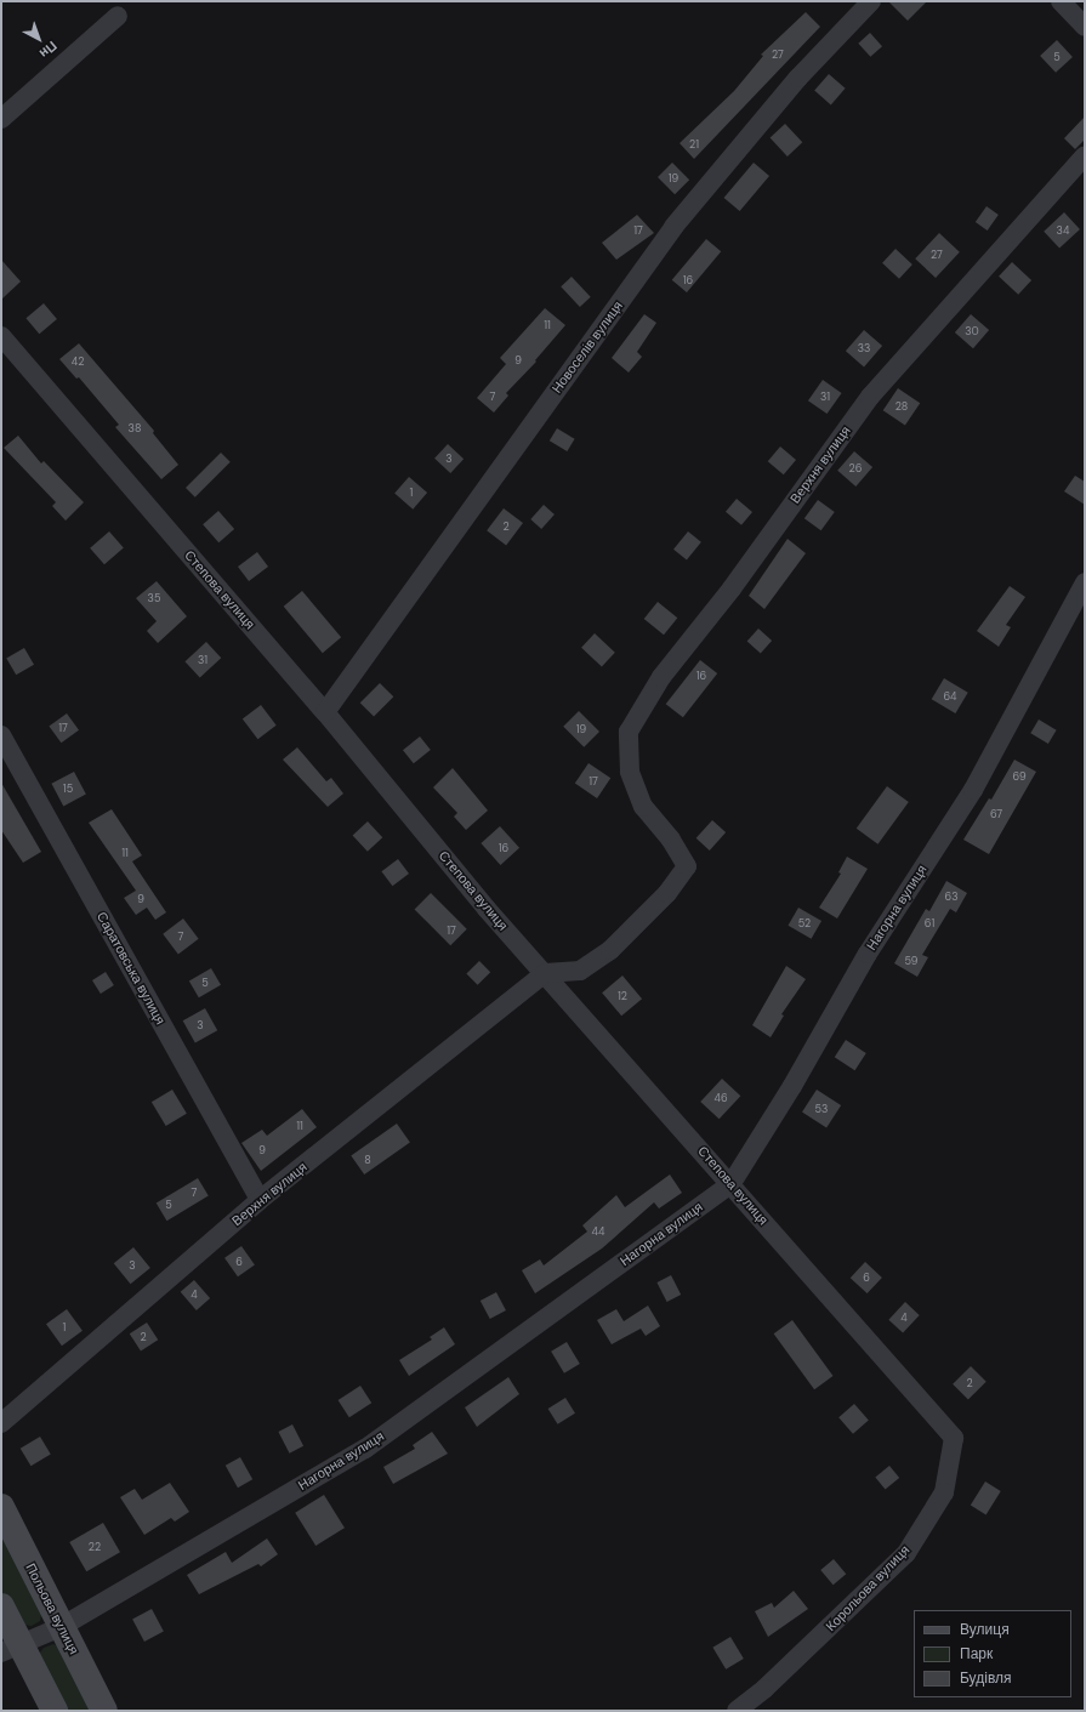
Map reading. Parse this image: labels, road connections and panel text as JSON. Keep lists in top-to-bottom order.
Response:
{
  "streets": {
    "main road": ["Польова вулиця"],
    "street": [
      "Новоселів вулиця",
      "Верхня вулиця",
      "Степова вулиця",
      "Нагорна вулиця",
      "Саратовська вулиця",
      "Корольова вулиця"
    ]
  },
  "crossings": [
    ["Новоселів вулиця", "Степова вулиця"],
    ["Верхня вулиця", "Степова вулиця"],
    ["Верхня вулиця", "Саратовська вулиця"],
    ["Степова вулиця", "Нагорна вулиця"],
    ["Степова вулиця", "Корольова вулиця"],
    ["Нагорна вулиця", "Польова вулиця"]
  ],
  "house_numbers": [
    "27",
    "5",
    "21",
    "19",
    "17",
    "34",
    "27",
    "16",
    "11",
    "30",
    "33",
    "9",
    "42",
    "7",
    "31",
    "28",
    "38",
    "3",
    "26",
    "1",
    "2",
    "35",
    "31",
    "16",
    "64",
    "17",
    "19",
    "69",
    "17",
    "15",
    "67",
    "16",
    "11",
    "63",
    "9",
    "52",
    "61",
    "17",
    "7",
    "59",
    "5",
    "12",
    "3",
    "46",
    "53",
    "11",
    "9",
    "8",
    "7",
    "5",
    "44",
    "6",
    "3",
    "6",
    "4",
    "4",
    "1",
    "2",
    "2",
    "22"
  ],
  "legend": ["Вулиця", "Парк", "Будівля"],
  "north": "bottom right"
}
